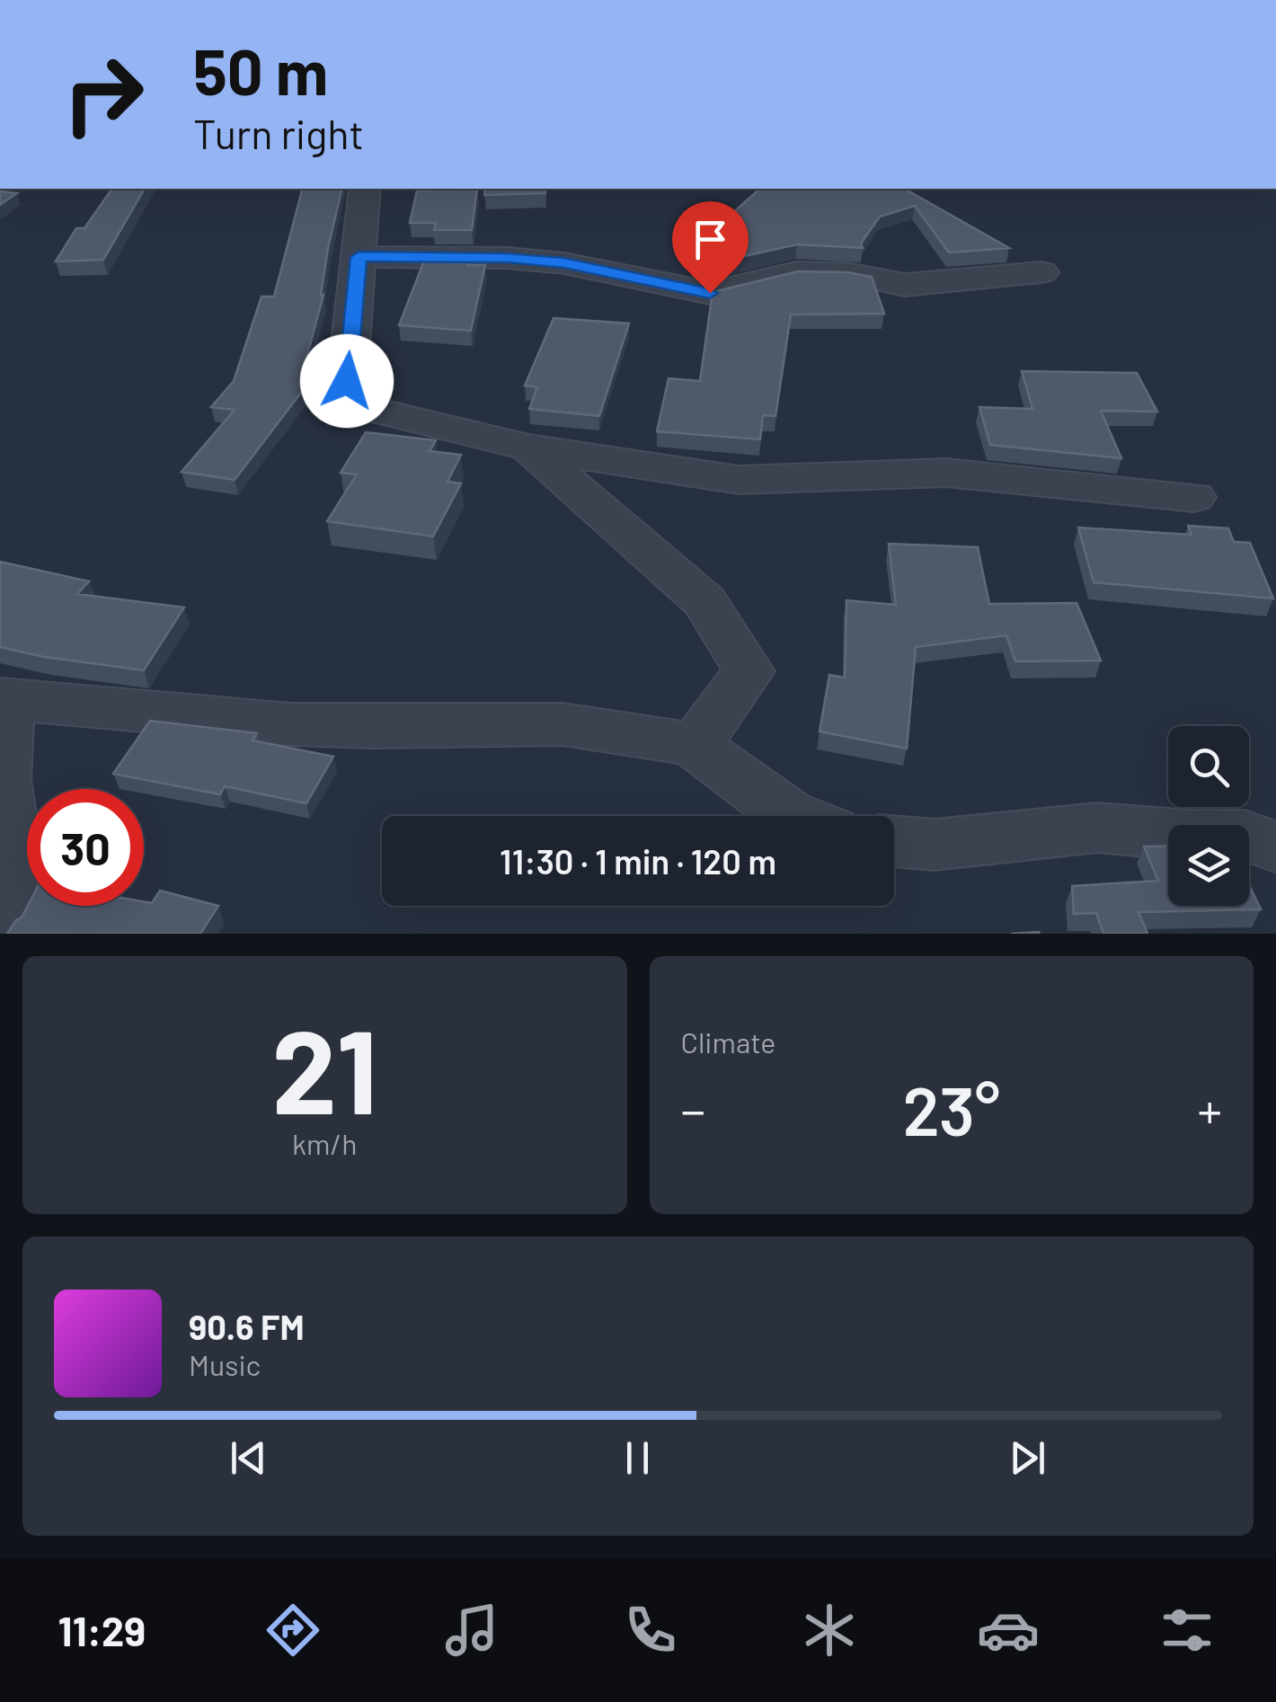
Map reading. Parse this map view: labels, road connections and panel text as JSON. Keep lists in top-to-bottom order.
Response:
{
  "page": {
    "turn": ["50 m", "Turn right"],
    "limit": "30",
    "trip": "11:30 · 1 min · 120 m",
    "tile": [
      ["21", "km/h"],
      "Climate"
    ],
    "heat": ["−", "23°", "+"],
    "song": ["90.6 FM", "Music"],
    "tabs": "11:29"
  }
}
